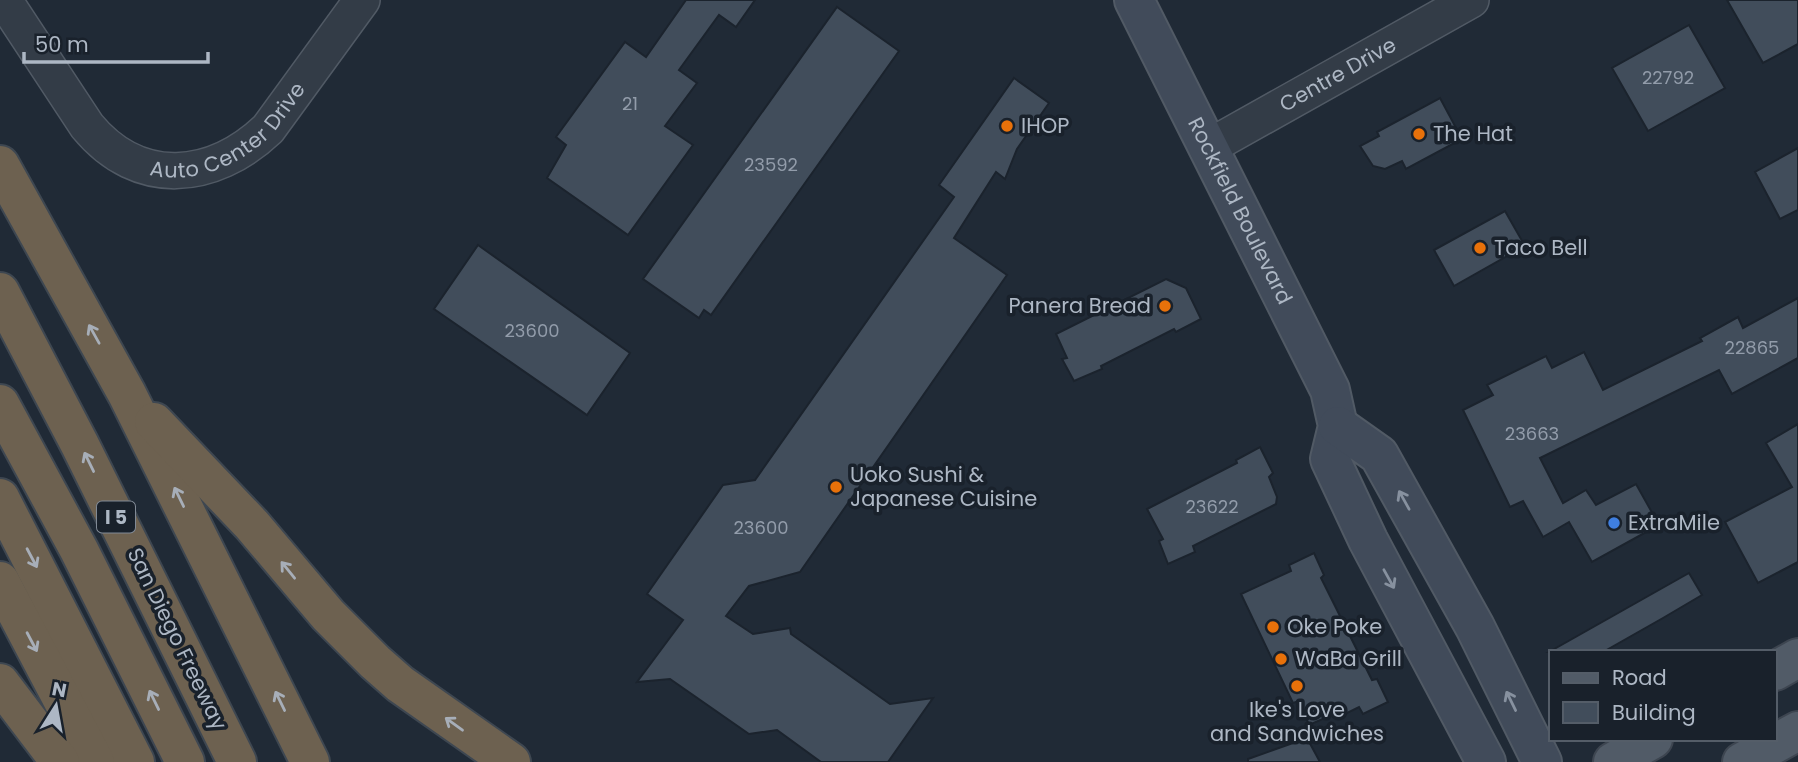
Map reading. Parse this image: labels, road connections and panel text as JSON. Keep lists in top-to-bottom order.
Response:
{
  "streets": {
    "highway": ["I 5", "San Diego Freeway"],
    "main road": ["Rockfield Boulevard"],
    "street": ["Centre Drive", "Auto Center Drive"]
  },
  "crossings": [
    ["Centre Drive", "Rockfield Boulevard"]
  ],
  "places": [
    "IHOP",
    "The Hat",
    "Taco Bell",
    "Panera Bread",
    "Uoko Sushi & Japanese Cuisine",
    "ExtraMile",
    "Oke Poke",
    "WaBa Grill",
    "Ike's Love and Sandwiches"
  ],
  "house_numbers": [
    "22792",
    "21",
    "23592",
    "23600",
    "22865",
    "23663",
    "23622",
    "23600"
  ],
  "legend": ["Road", "Building"],
  "scale_bar": "50 m",
  "north": "top"
}
